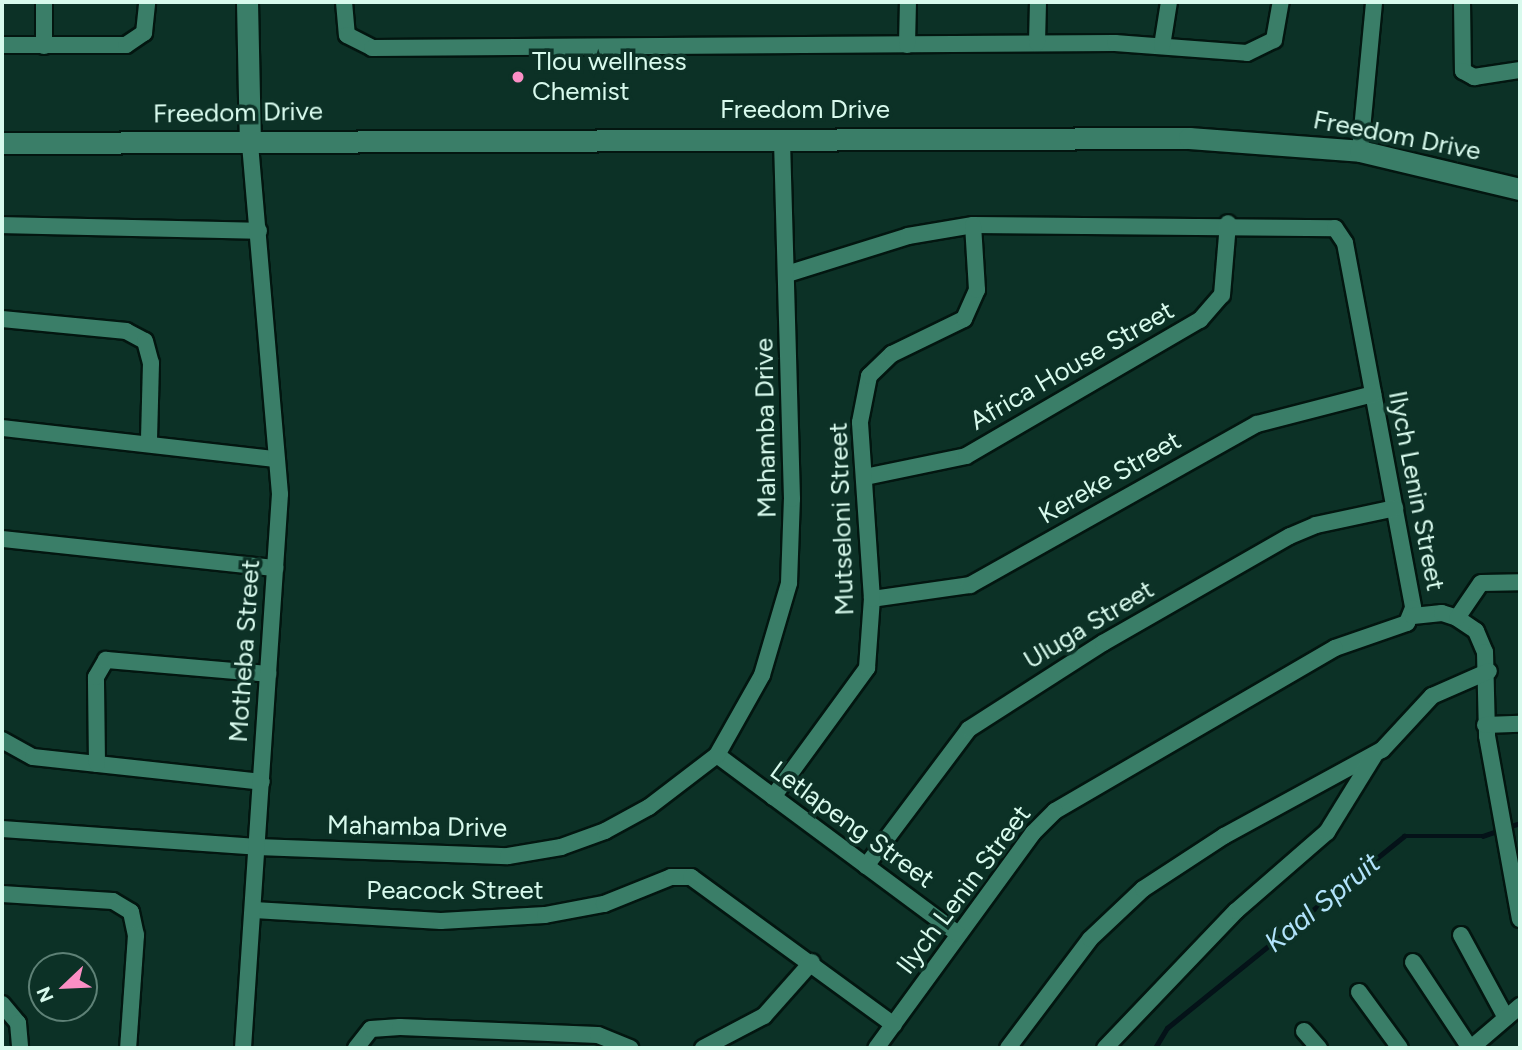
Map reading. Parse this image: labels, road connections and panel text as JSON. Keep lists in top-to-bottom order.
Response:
{
  "streets": {
    "street": [
      "Freedom Drive",
      "Africa House Street",
      "Mahamba Drive",
      "Kereke Street",
      "Ilych Lenin Street",
      "Mutseloni Street",
      "Uluga Street",
      "Motheba Street",
      "Letlapeng Street",
      "Peacock Street"
    ]
  },
  "crossings": [
    ["Freedom Drive", "Mahamba Drive"],
    ["Freedom Drive", "Motheba Street"],
    ["Africa House Street", "Ilych Lenin Street"],
    ["Africa House Street", "Mutseloni Street"],
    ["Mahamba Drive", "Ilych Lenin Street"],
    ["Mahamba Drive", "Motheba Street"],
    ["Mahamba Drive", "Letlapeng Street"],
    ["Kereke Street", "Ilych Lenin Street"],
    ["Kereke Street", "Mutseloni Street"],
    ["Ilych Lenin Street", "Mutseloni Street"],
    ["Ilych Lenin Street", "Uluga Street"],
    ["Ilych Lenin Street", "Letlapeng Street"],
    ["Ilych Lenin Street", "Peacock Street"],
    ["Mutseloni Street", "Letlapeng Street"],
    ["Uluga Street", "Letlapeng Street"],
    ["Motheba Street", "Peacock Street"]
  ],
  "water": ["Kaal Spruit"],
  "places": ["Tlou wellness Chemist"],
  "north": "bottom left"
}
